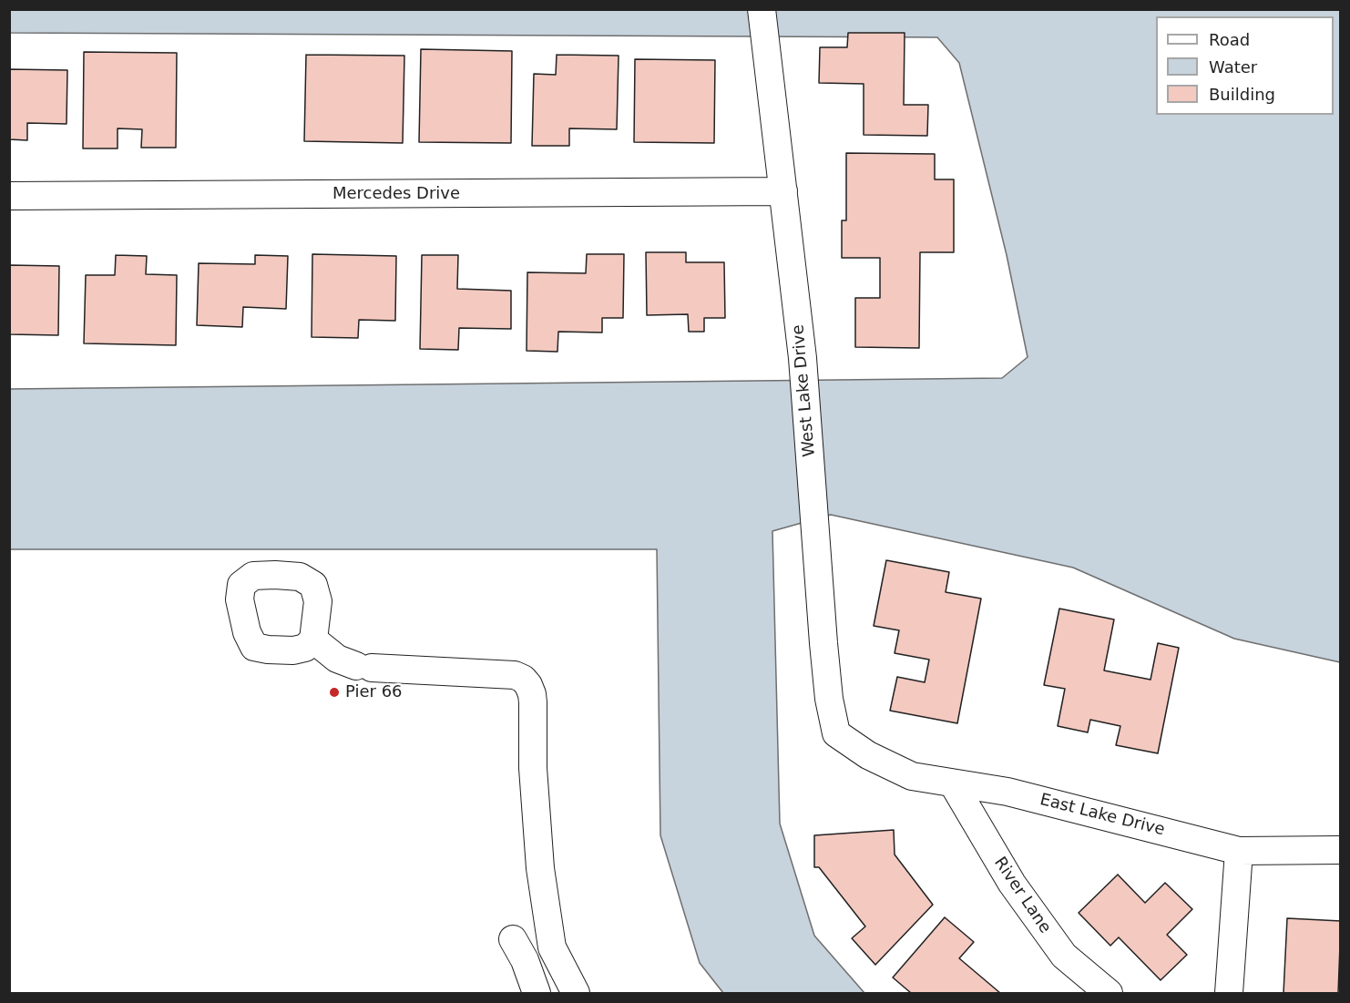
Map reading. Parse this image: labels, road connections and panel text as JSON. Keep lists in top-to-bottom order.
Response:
{
  "streets": {
    "street": [
      "Mercedes Drive",
      "West Lake Drive",
      "East Lake Drive",
      "River Lane"
    ]
  },
  "crossings": [
    ["Mercedes Drive", "West Lake Drive"],
    ["West Lake Drive", "East Lake Drive"],
    ["East Lake Drive", "River Lane"]
  ],
  "places": ["Pier 66"],
  "legend": ["Road", "Water", "Building"]
}
